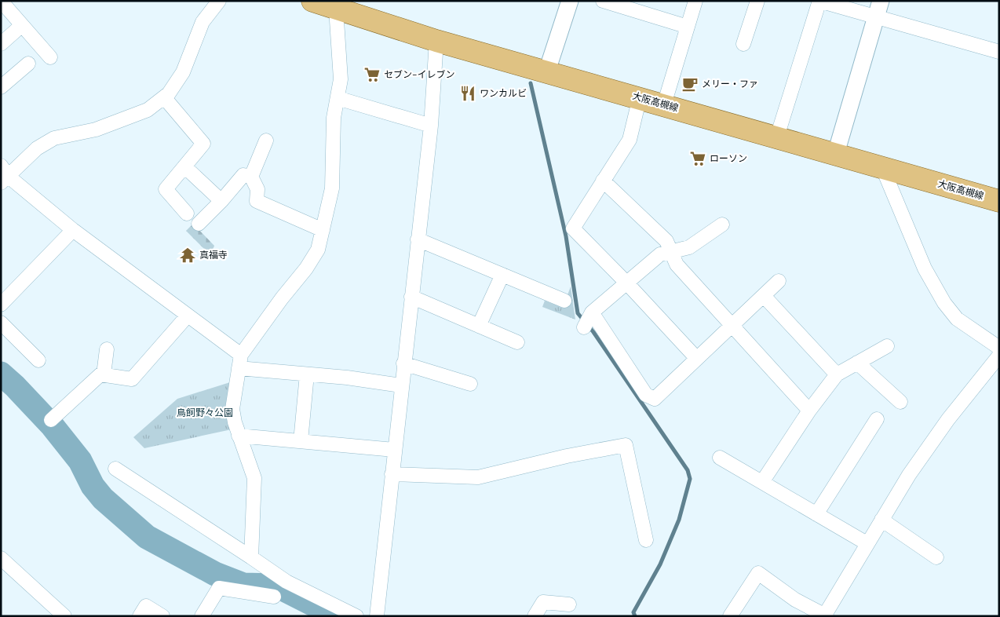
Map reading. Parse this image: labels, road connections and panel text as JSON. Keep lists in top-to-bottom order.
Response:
{
  "streets": {
    "main road": ["大阪高槻線"]
  },
  "parks": ["鳥飼野々公園"],
  "places": {
    "supermarket": ["セブン-イレブン", "ローソン"],
    "cafe": ["メリー・ファ"],
    "restaurant": ["ワンカルビ"],
    "temple": ["真福寺"]
  }
}
